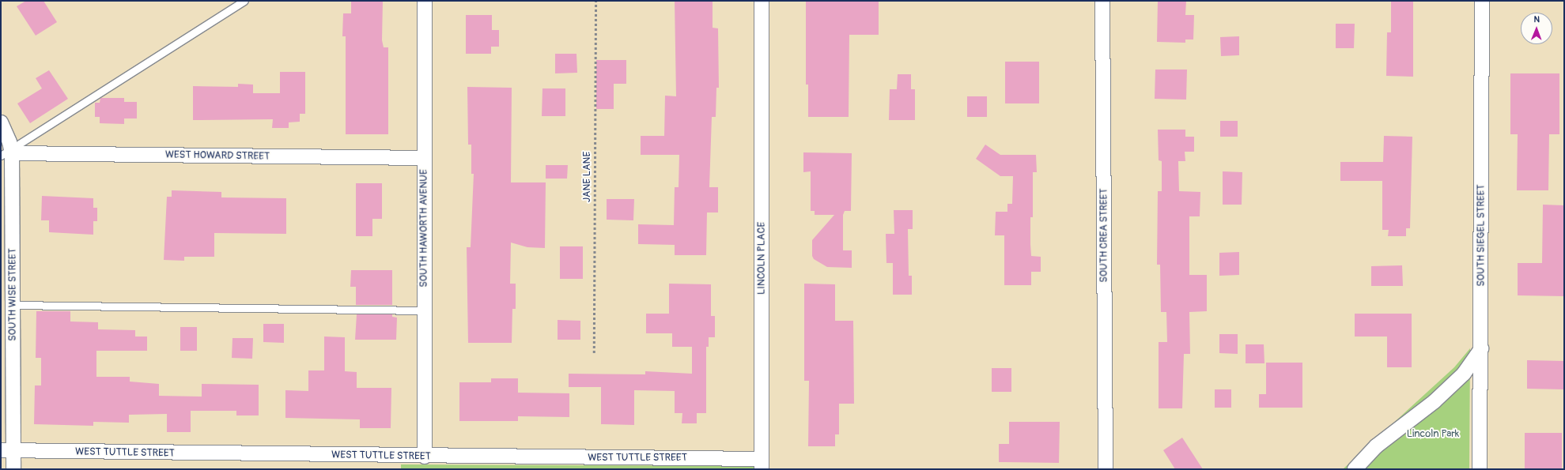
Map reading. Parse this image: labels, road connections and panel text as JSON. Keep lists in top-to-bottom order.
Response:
{
  "streets": {
    "street": [
      "WEST HOWARD STREET",
      "SOUTH HAWORTH AVENUE",
      "SOUTH CREA STREET",
      "SOUTH SIEGEL STREET",
      "LINCOLN PLACE",
      "SOUTH WISE STREET",
      "WEST TUTTLE STREET"
    ],
    "path": ["JANE LANE"]
  },
  "crossings": [
    ["WEST HOWARD STREET", "SOUTH HAWORTH AVENUE"],
    ["WEST HOWARD STREET", "SOUTH WISE STREET"],
    ["SOUTH HAWORTH AVENUE", "WEST TUTTLE STREET"],
    ["LINCOLN PLACE", "WEST TUTTLE STREET"],
    ["SOUTH WISE STREET", "WEST TUTTLE STREET"]
  ],
  "parks": ["Lincoln Park"],
  "north": "top"
}
